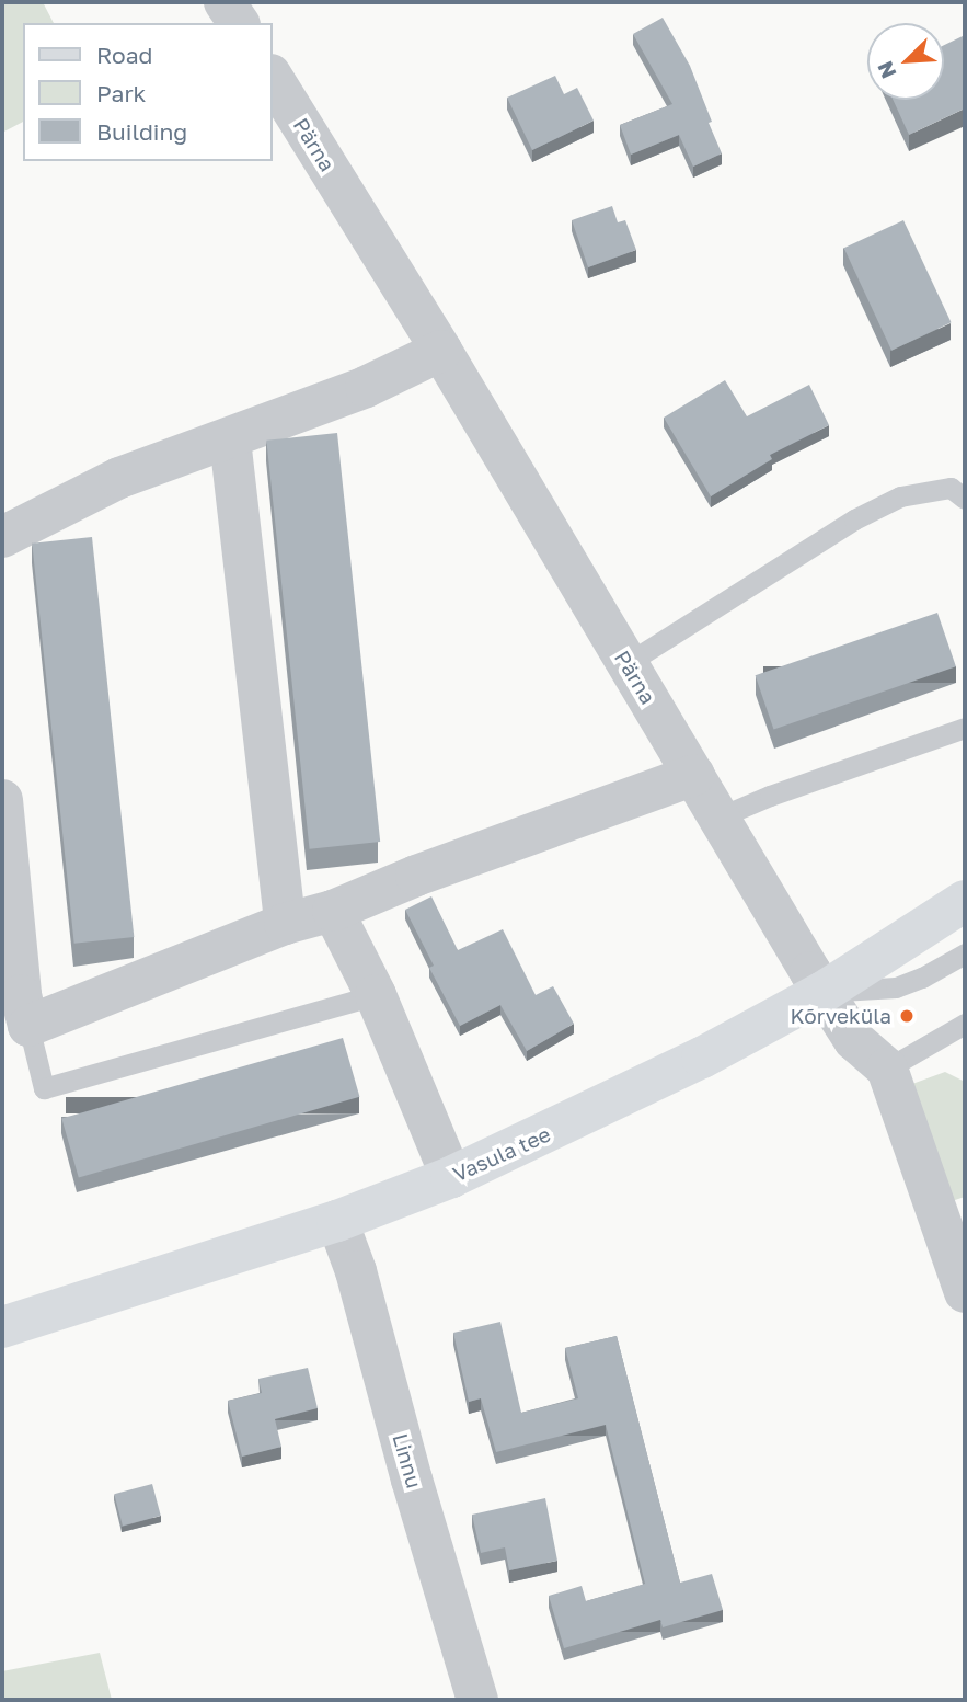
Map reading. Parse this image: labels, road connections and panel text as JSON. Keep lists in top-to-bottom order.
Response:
{
  "streets": {
    "street": ["Pärna", "Vasula tee", "Linnu"]
  },
  "crossings": [
    ["Pärna", "Vasula tee"],
    ["Vasula tee", "Linnu"]
  ],
  "places": ["Kõrveküla"],
  "legend": ["Road", "Park", "Building"],
  "north": "bottom left"
}
